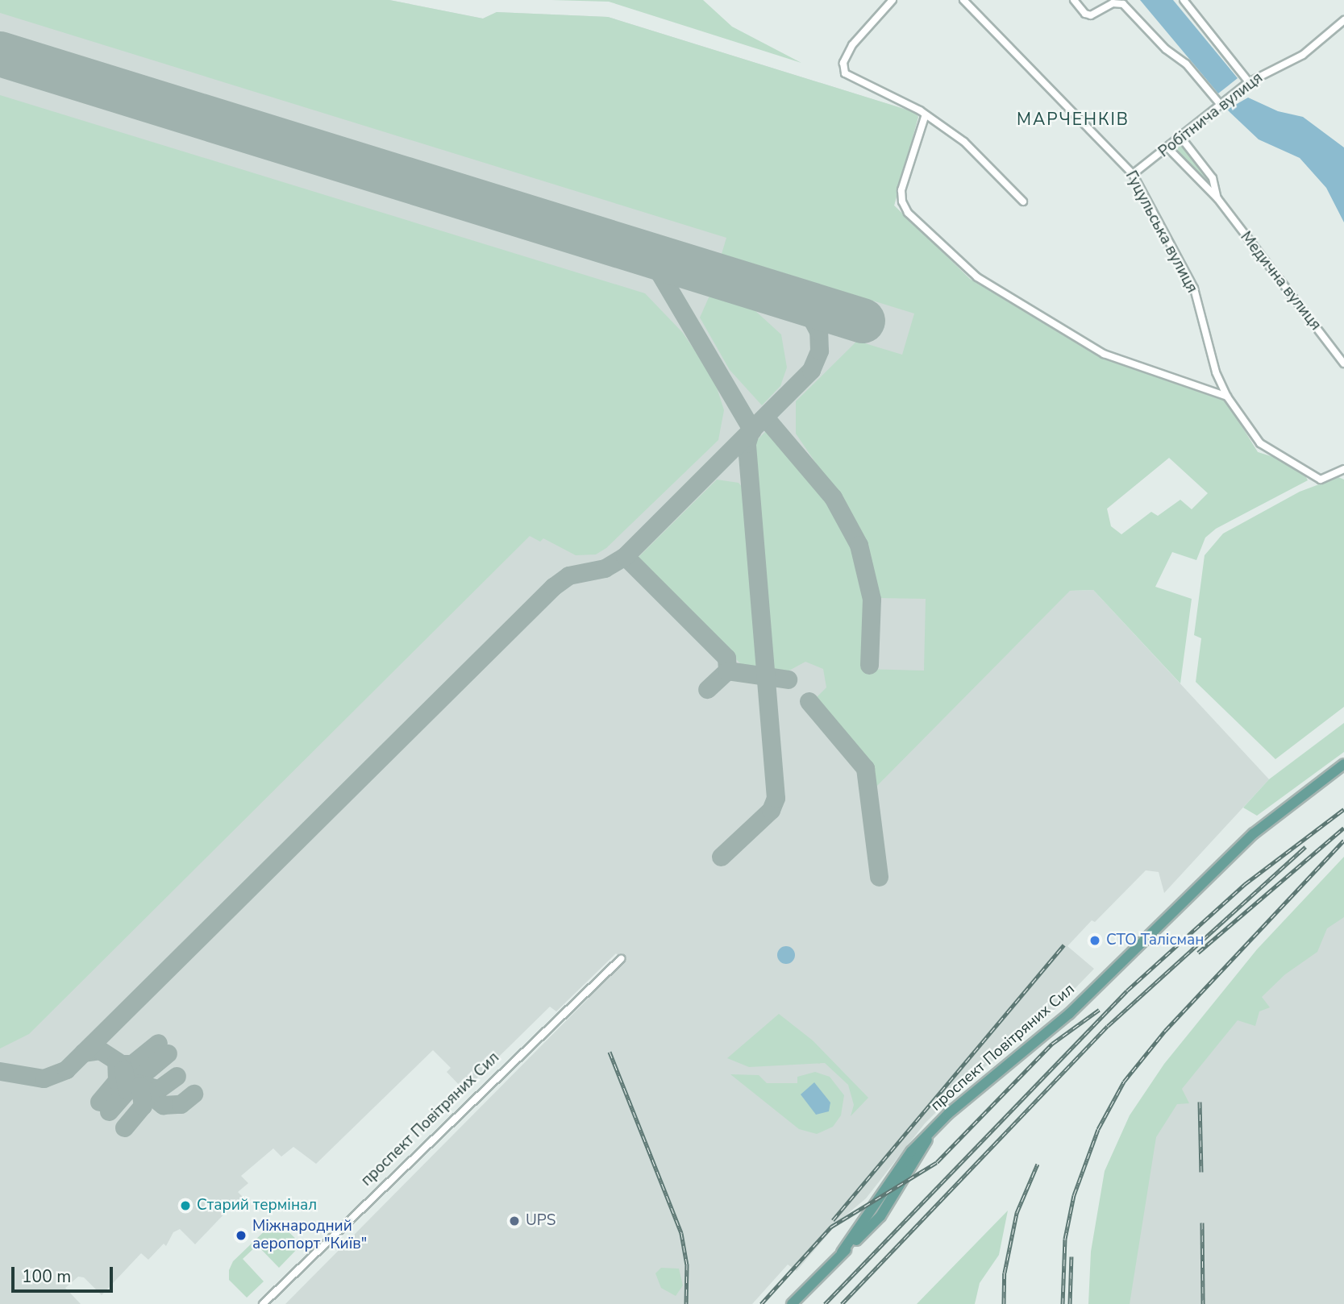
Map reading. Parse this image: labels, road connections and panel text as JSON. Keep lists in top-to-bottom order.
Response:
{
  "streets": {
    "main road": ["проспект Повітряних Сил"],
    "street": ["Робітнича вулиця", "Гуцульська вулиця", "Медична вулиця"]
  },
  "crossings": [
    ["Робітнича вулиця", "Гуцульська вулиця"],
    ["Робітнича вулиця", "Медична вулиця"]
  ],
  "districts": ["МАРЧЕНКІВ"],
  "places": [
    "СТО Талісман",
    "Старий термінал",
    "UPS",
    "Міжнародний аеропорт \"Київ\""
  ],
  "scale_bar": "100 m"
}
